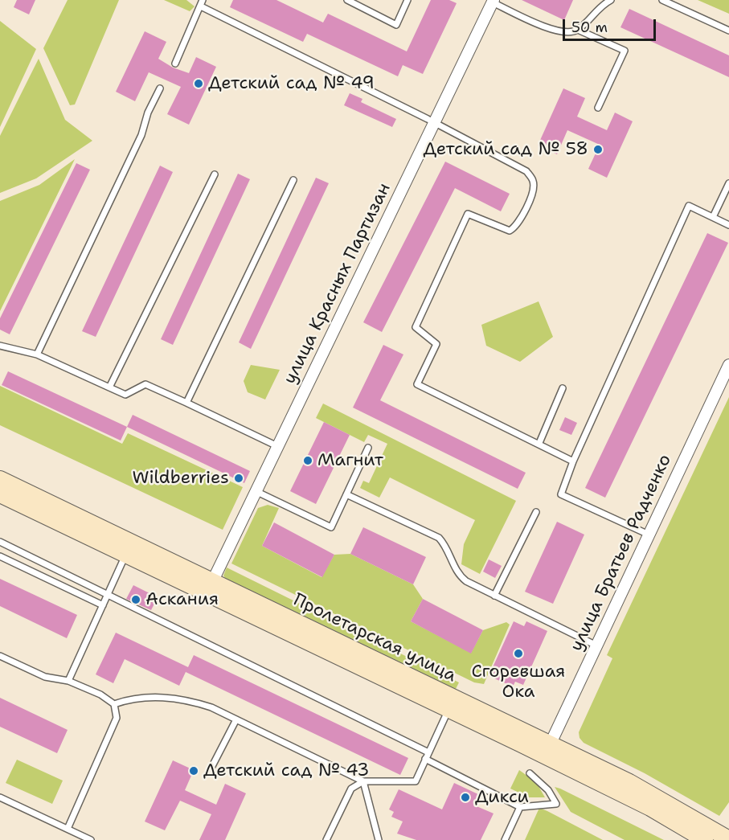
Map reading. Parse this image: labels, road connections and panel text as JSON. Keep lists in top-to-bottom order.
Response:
{
  "streets": {
    "main road": ["Пролетарская улица"],
    "street": ["улица Красных Партизан", "улица Братьев Радченко"]
  },
  "crossings": [
    ["улица Красных Партизан", "Пролетарская улица"],
    ["улица Братьев Радченко", "Пролетарская улица"]
  ],
  "places": [
    "Детский сад № 49",
    "Детский сад № 58",
    "Магнит",
    "Wildberries",
    "Аскания",
    "Сгоревшая Ока",
    "Детский сад № 43",
    "Дикси"
  ],
  "scale_bar": "50 m"
}
